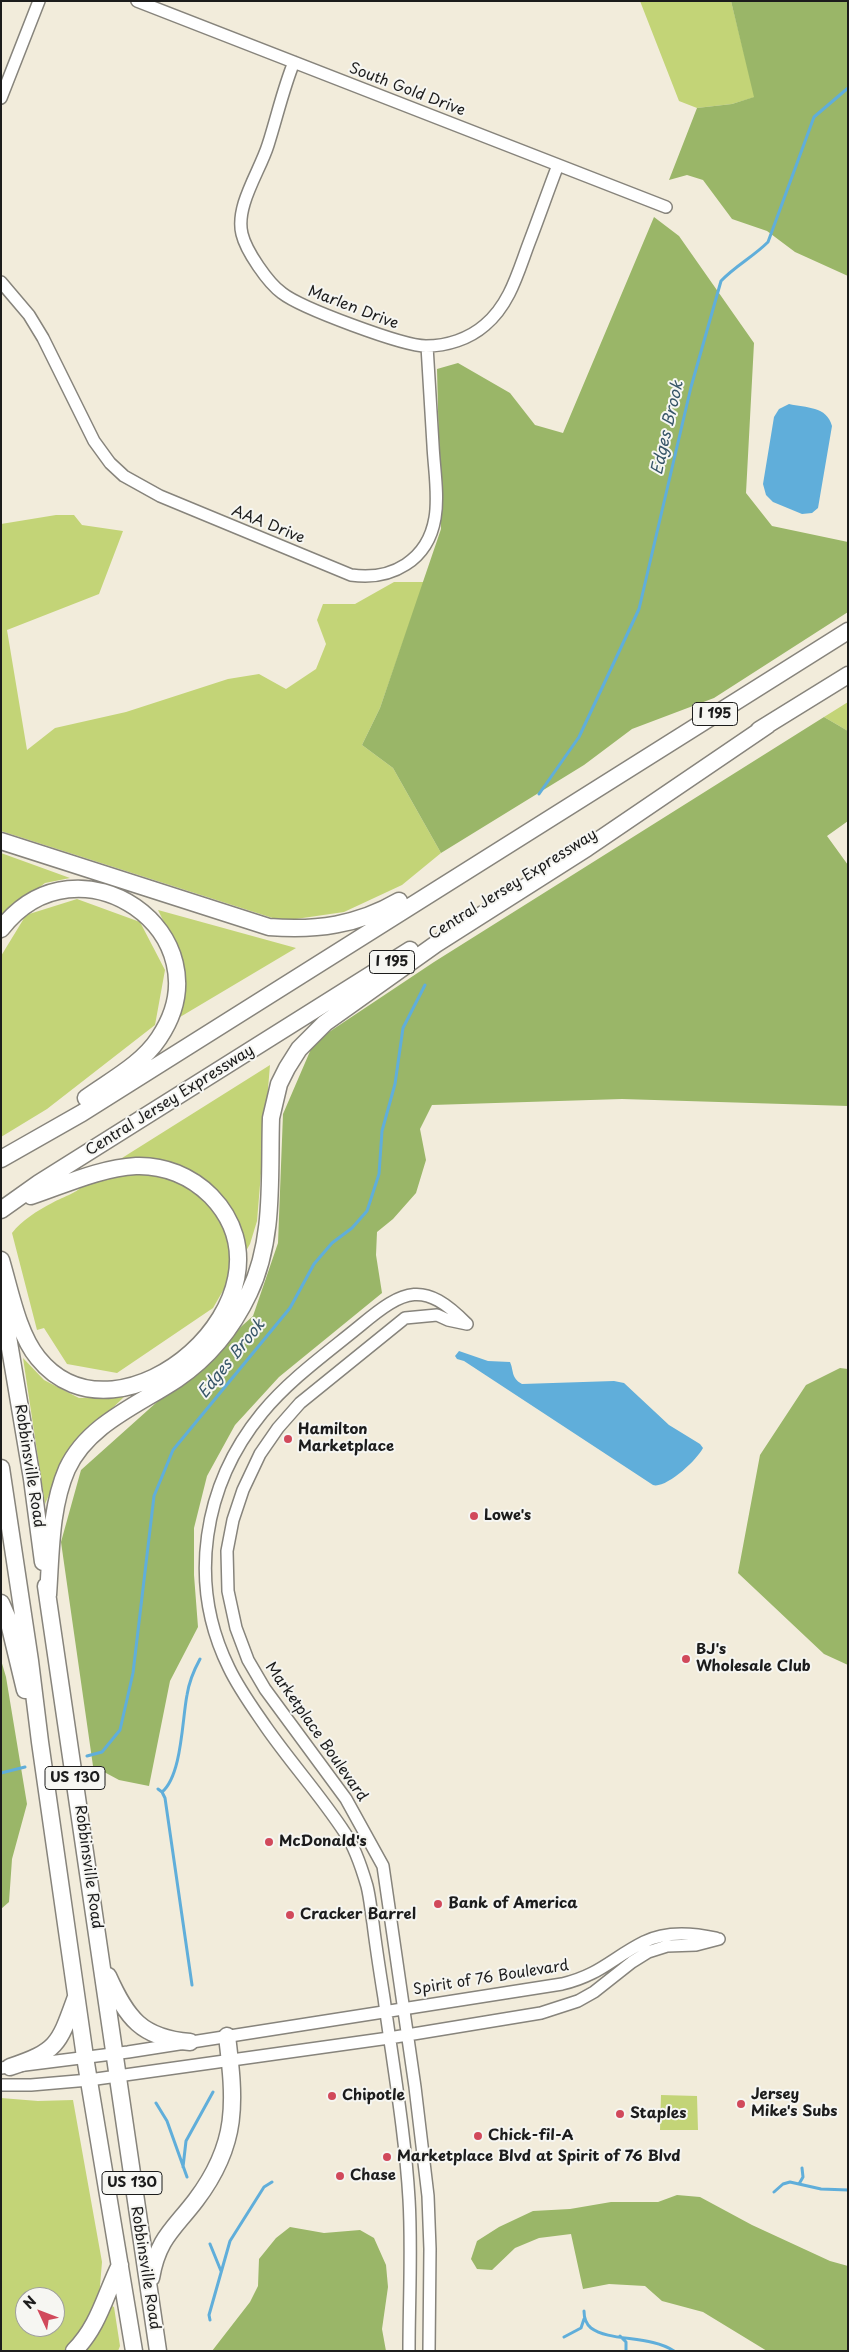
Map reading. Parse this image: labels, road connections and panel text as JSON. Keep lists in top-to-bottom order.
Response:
{
  "streets": {
    "highway": [
      "I 195",
      "Central Jersey Expressway",
      "Robbinsville Road",
      "US 130"
    ],
    "street": [
      "South Gold Drive",
      "Marlen Drive",
      "AAA Drive",
      "Marketplace Boulevard",
      "Spirit of 76 Boulevard"
    ]
  },
  "crossings": [
    ["South Gold Drive", "Marlen Drive"],
    ["Marlen Drive", "AAA Drive"],
    ["Robbinsville Road", "Spirit of 76 Boulevard"],
    ["Marketplace Boulevard", "Spirit of 76 Boulevard"]
  ],
  "water": ["Edges Brook"],
  "places": [
    "Hamilton Marketplace",
    "Lowe's",
    "BJ's Wholesale Club",
    "McDonald's",
    "Bank of America",
    "Cracker Barrel",
    "Chipotle",
    "Jersey Mike's Subs",
    "Staples",
    "Chick-fil-A",
    "Marketplace Blvd at Spirit of 76 Blvd",
    "Chase"
  ],
  "north": "top left"
}
